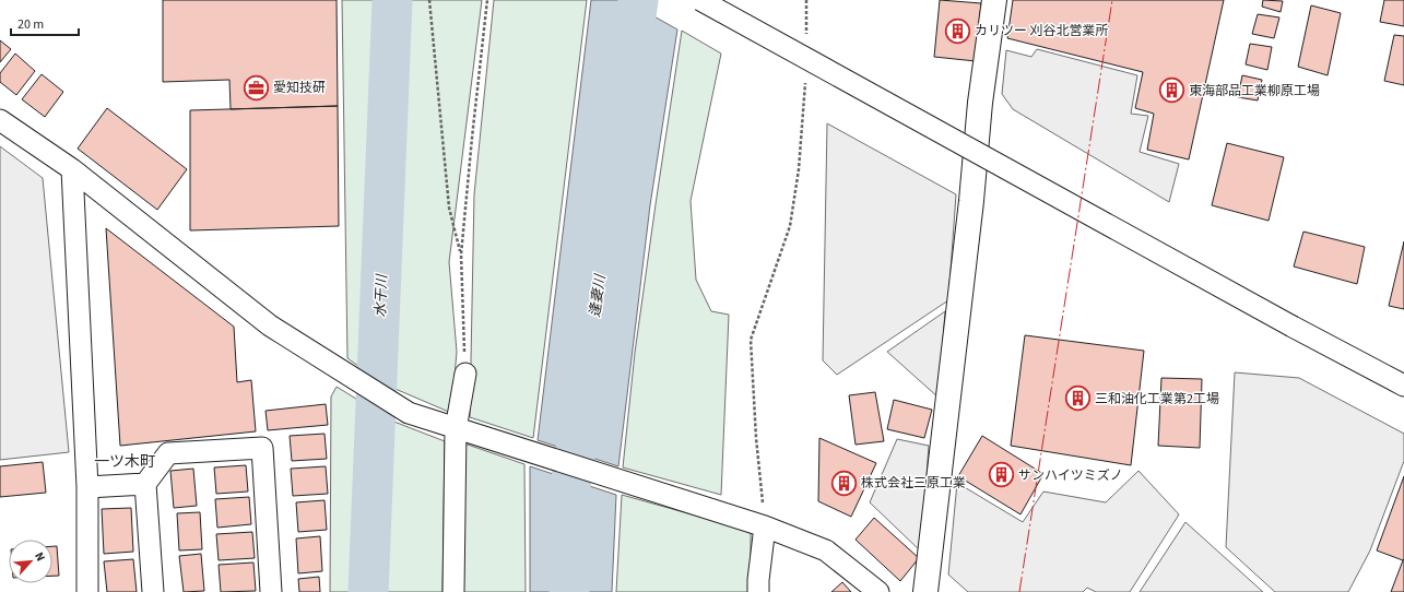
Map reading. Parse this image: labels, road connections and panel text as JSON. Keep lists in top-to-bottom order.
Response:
{
  "districts": ["一ツ木町"],
  "water": ["水干川", "逢妻川"],
  "places": {
    "building": [
      "カリツー 刈谷北営業所",
      "東海部品工業柳原工場",
      "三和油化工業第2工場",
      "サンハイツミズノ",
      "株式会社三原工業"
    ],
    "office": ["愛知技研"]
  },
  "scale_bar": "20 m",
  "north": "top right"
}
